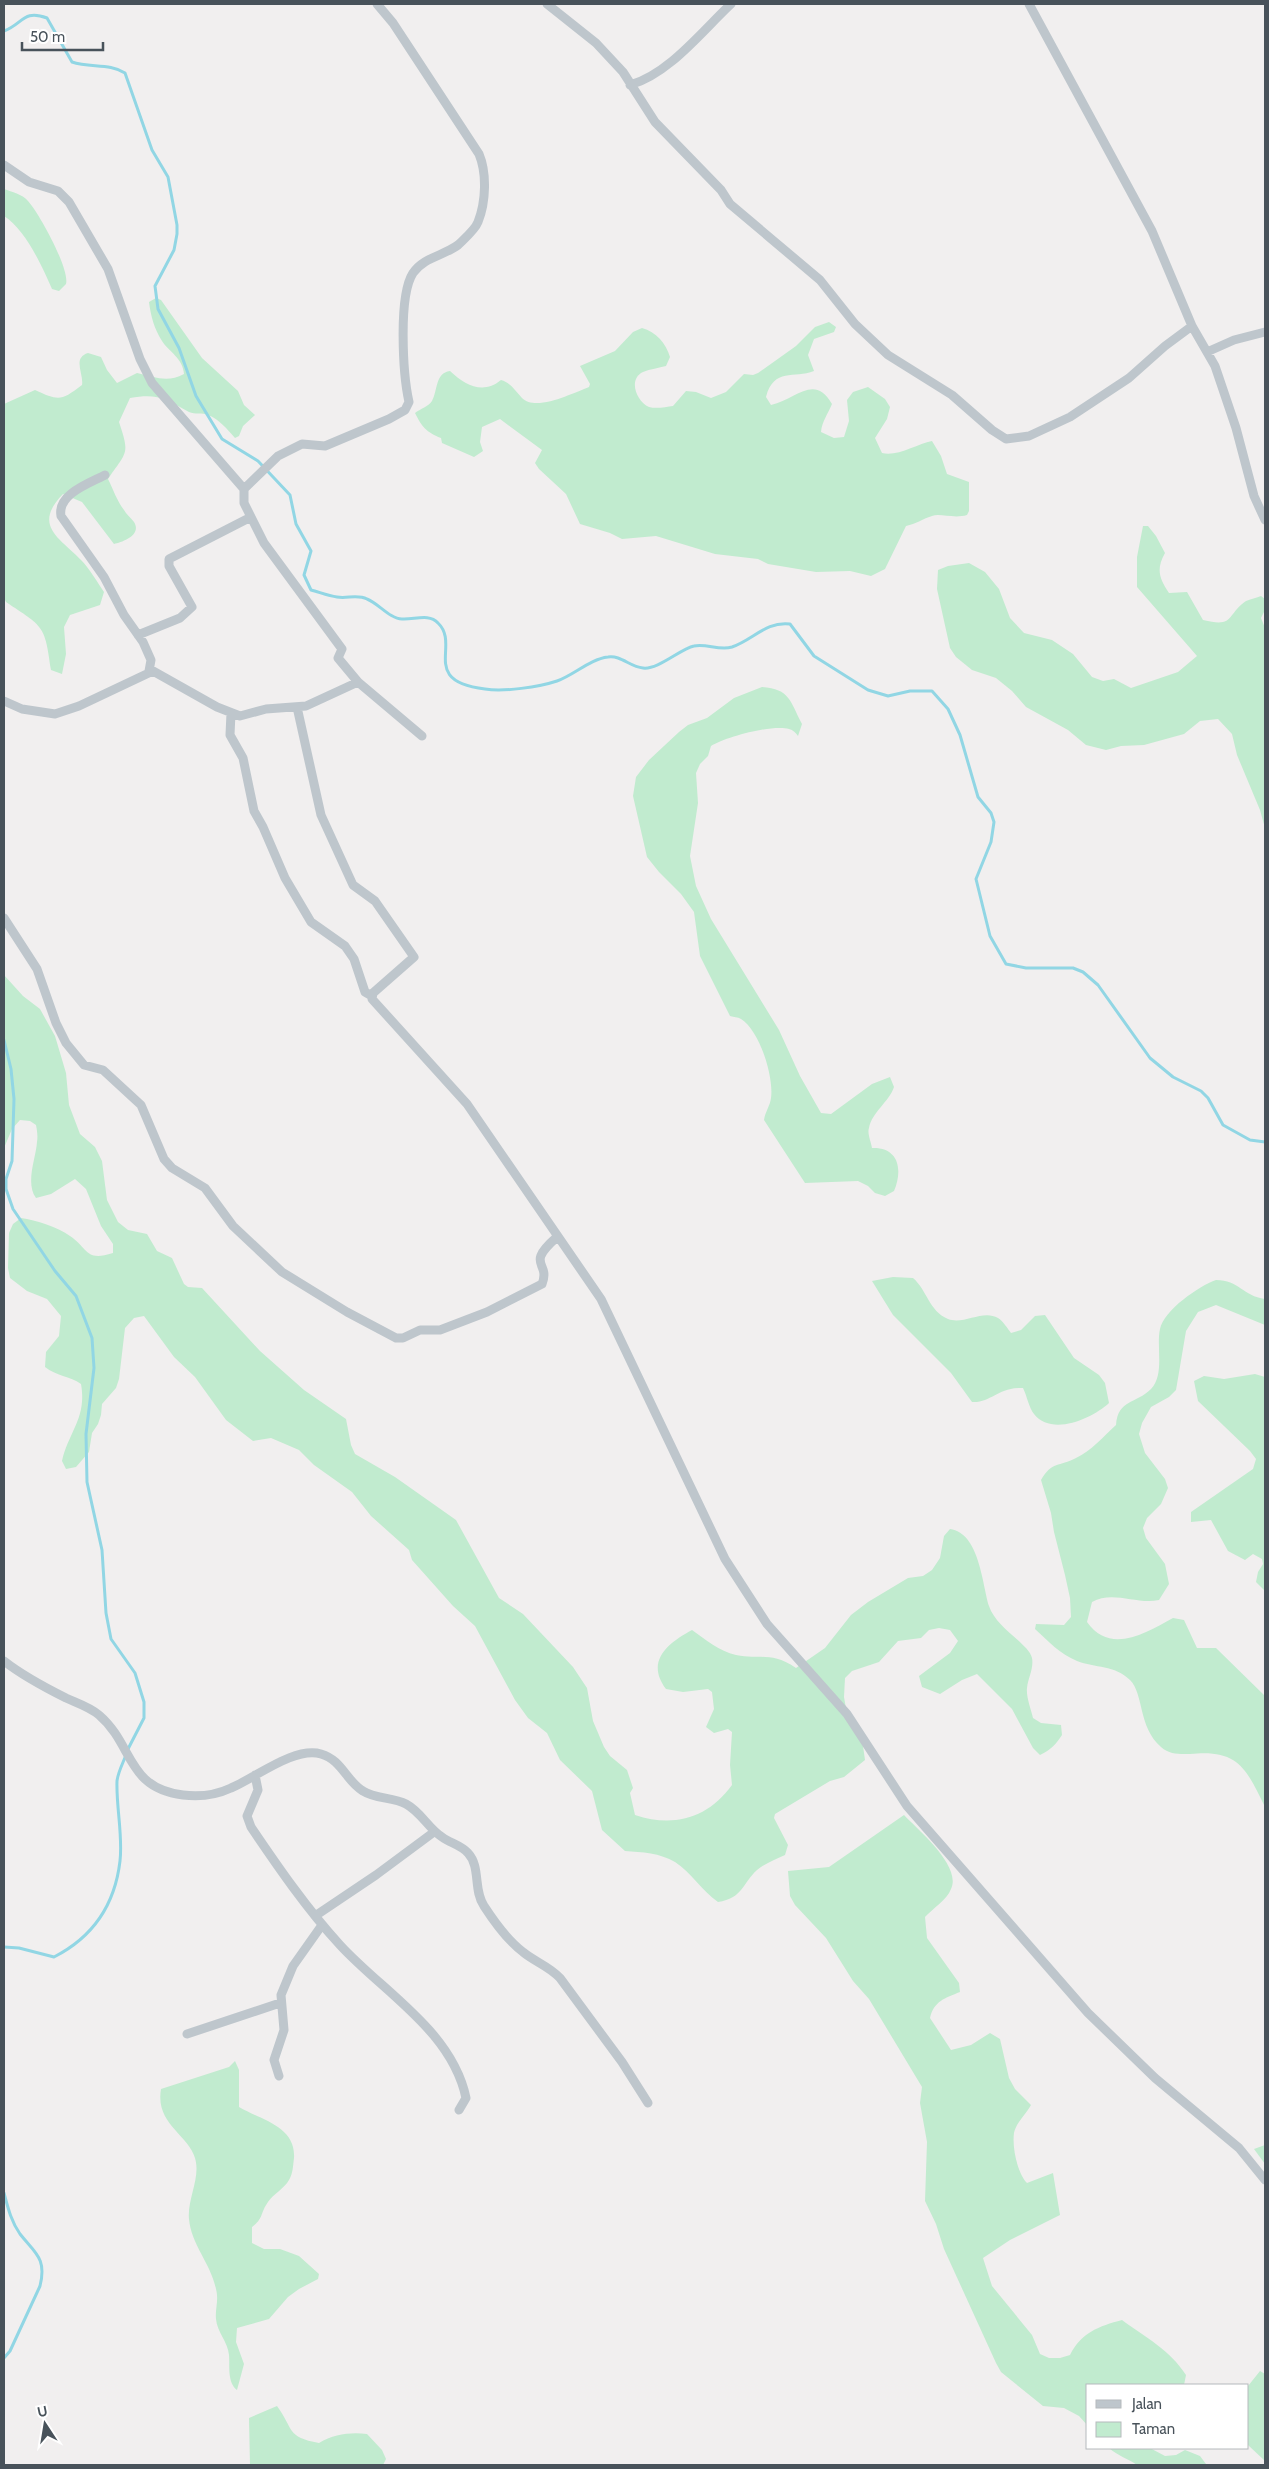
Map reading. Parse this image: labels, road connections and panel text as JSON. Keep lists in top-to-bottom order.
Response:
{
  "legend": ["Jalan", "Taman"],
  "scale_bar": "50 m",
  "north": "top"
}
